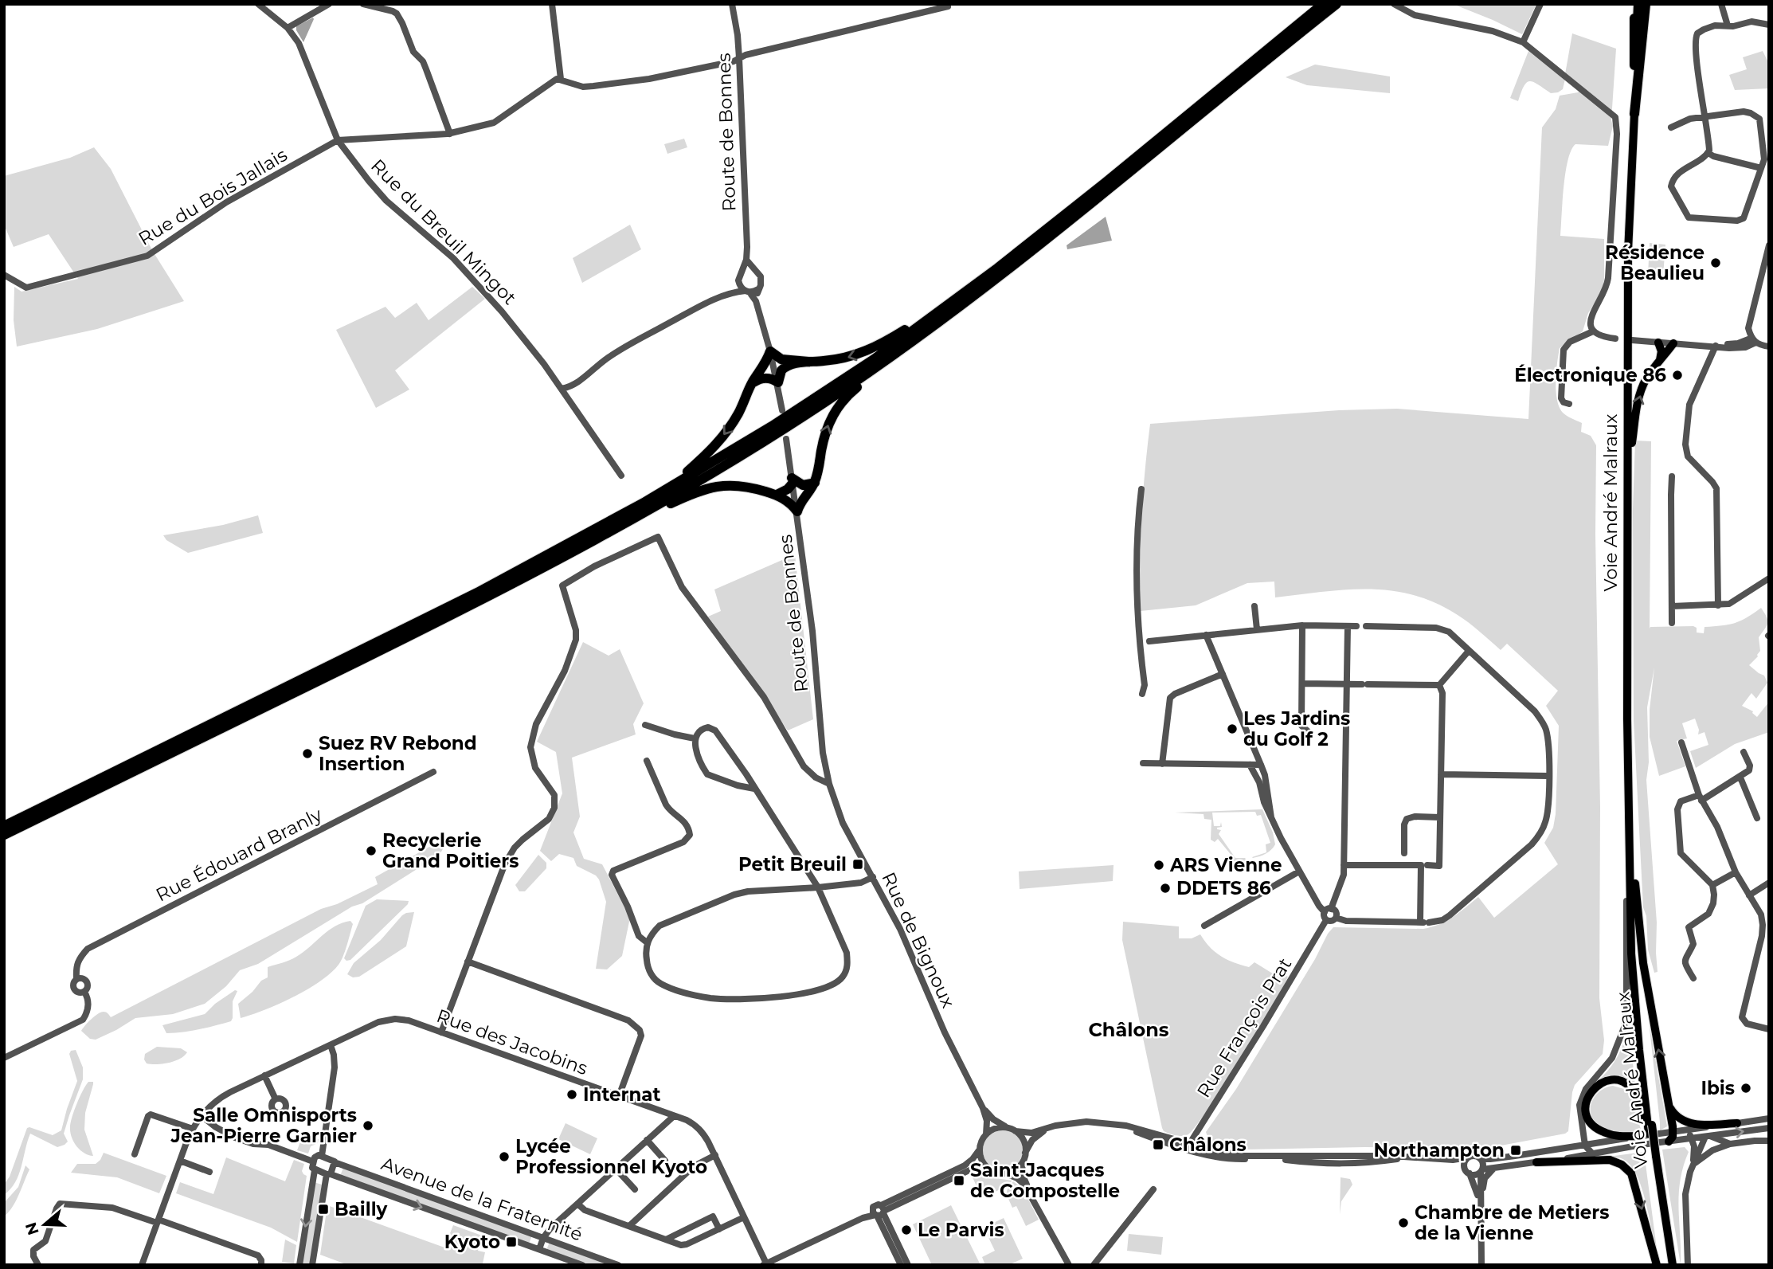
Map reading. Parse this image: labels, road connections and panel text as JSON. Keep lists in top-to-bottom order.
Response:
{
  "streets": {
    "main road": ["Voie André Malraux"],
    "street": [
      "Route de Bonnes",
      "Rue du Bois Jallais",
      "Rue du Breuil Mingot",
      "Rue Édouard Branly",
      "Rue de Bignoux",
      "Rue François Prat",
      "Rue des Jacobins",
      "Avenue de la Fraternité"
    ]
  },
  "crossings": [
    ["Route de Bonnes", "Rue de Bignoux"],
    ["Rue du Bois Jallais", "Rue du Breuil Mingot"]
  ],
  "districts": ["Châlons"],
  "places": {
    "other": [
      "Résidence Beaulieu",
      "Électronique 86",
      "Les Jardins du Golf 2",
      "Suez RV Rebond Insertion",
      "Recyclerie Grand Poitiers",
      "ARS Vienne",
      "DDETS 86",
      "Ibis",
      "Internat",
      "Salle Omnisports Jean-Pierre Garnier",
      "Lycée Professionnel Kyoto",
      "Chambre de Metiers de la Vienne",
      "Le Parvis"
    ],
    "transit": [
      "Petit Breuil",
      "Châlons",
      "Northampton",
      "Saint-Jacques de Compostelle",
      "Bailly",
      "Kyoto"
    ]
  },
  "north": "left"
}
